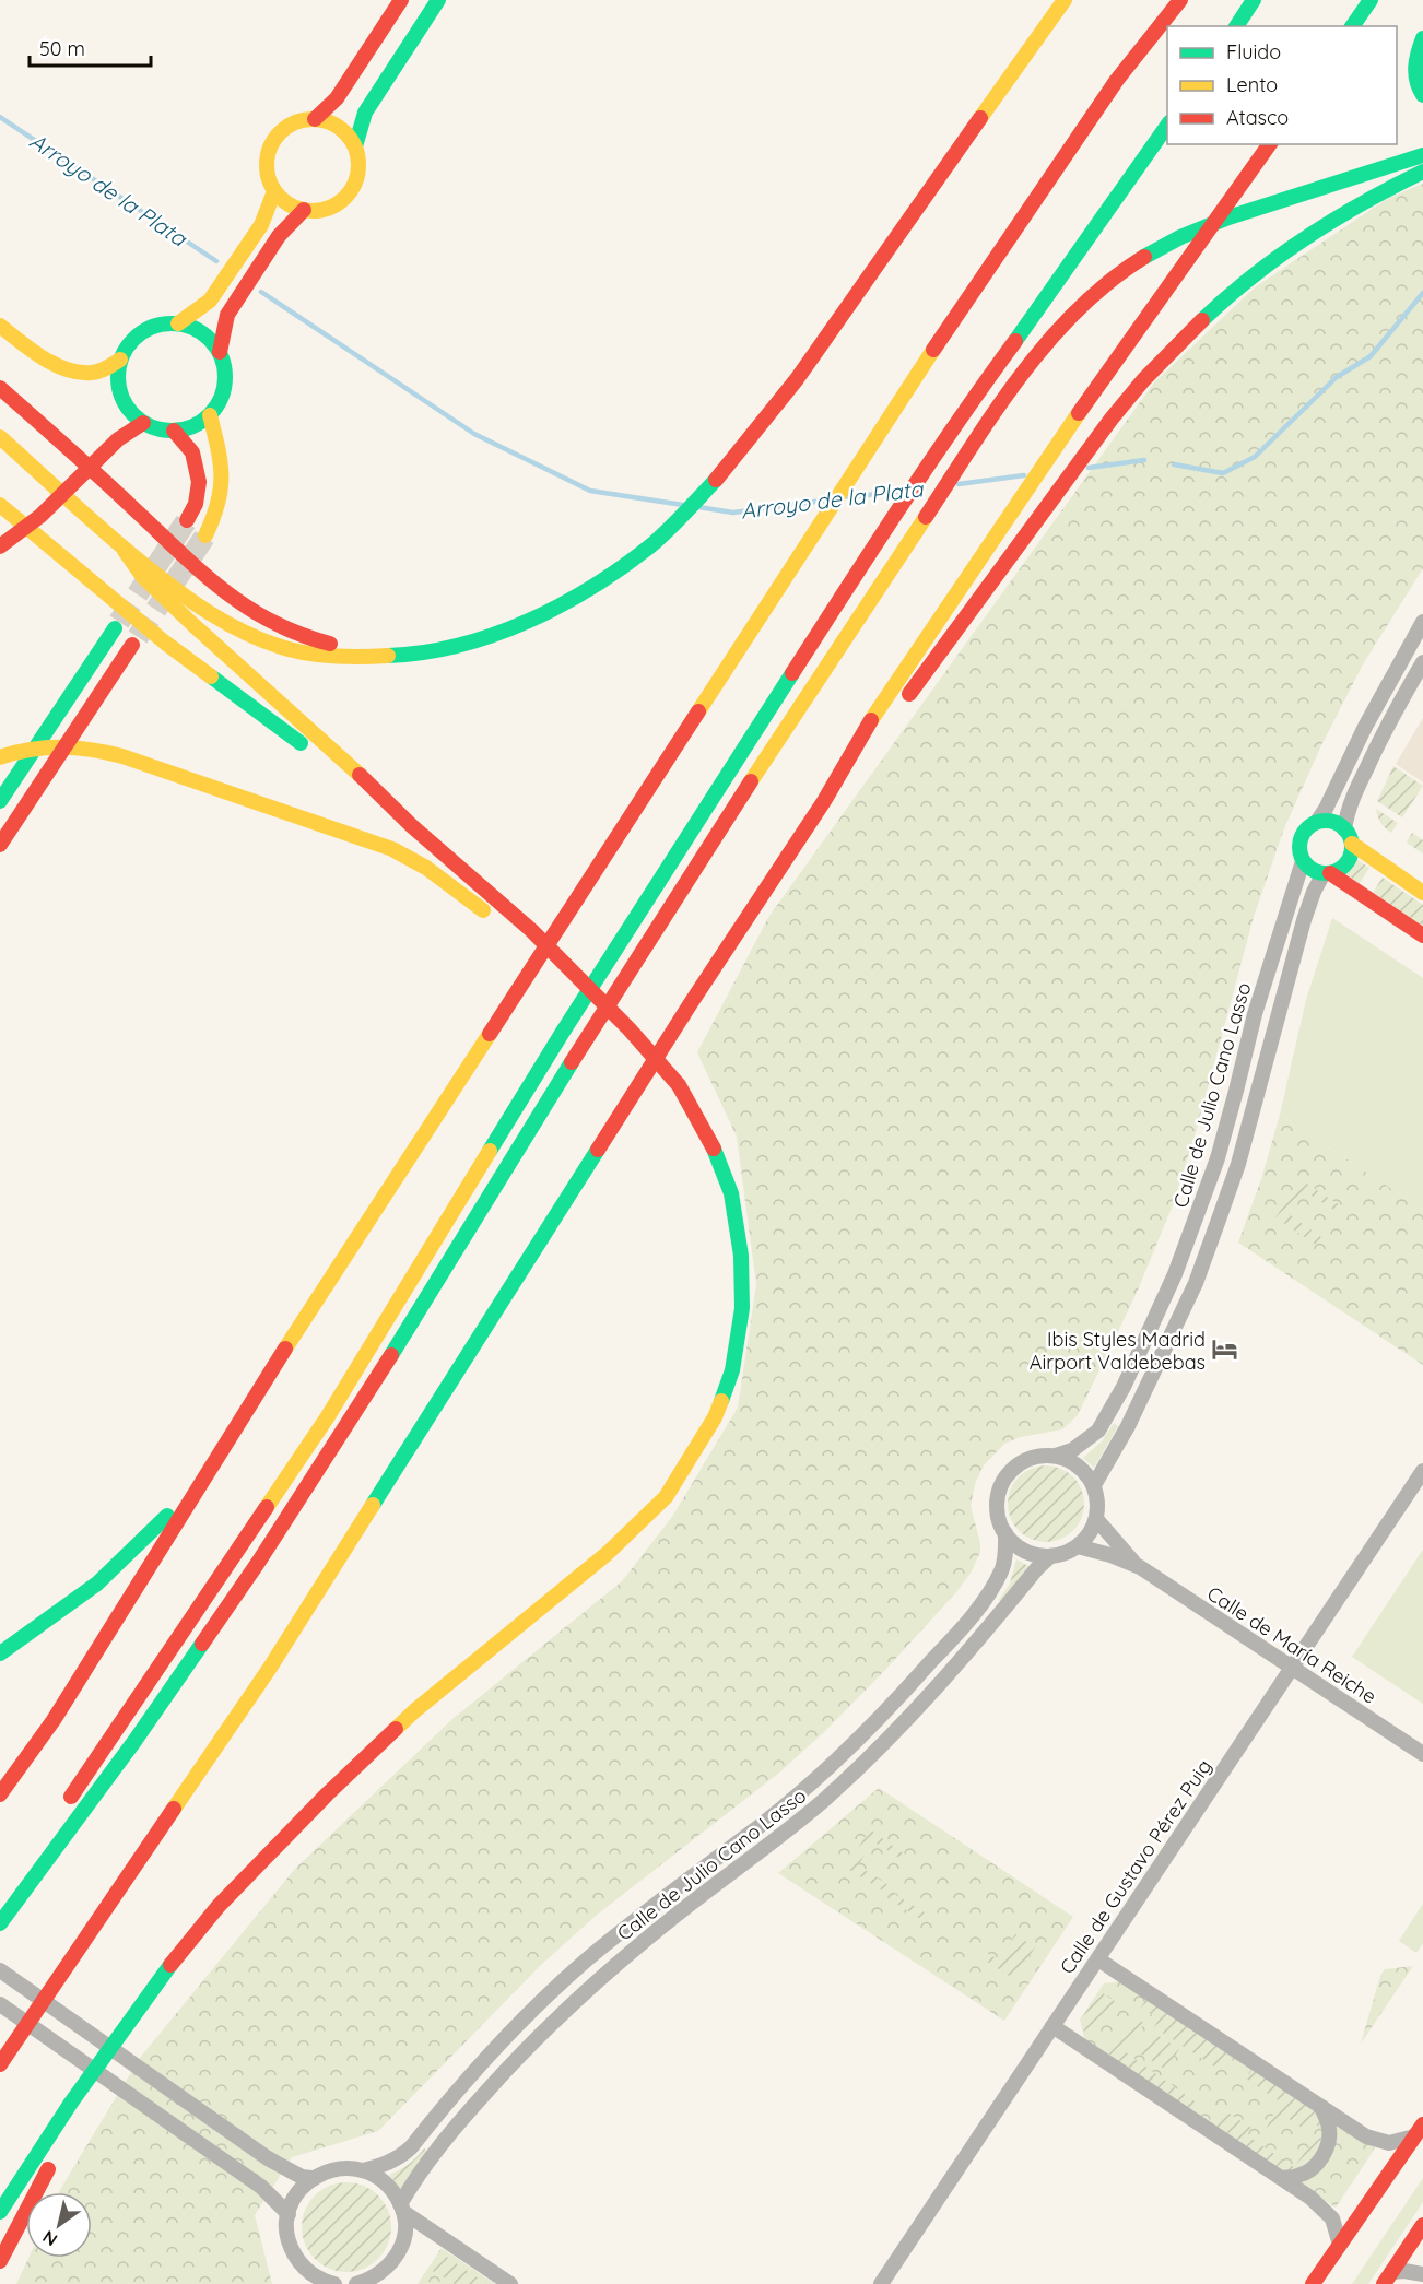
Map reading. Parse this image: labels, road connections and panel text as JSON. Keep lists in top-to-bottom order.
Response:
{
  "streets": {
    "street": ["Calle de Julio Cano Lasso", "Calle de María Reiche", "Calle de Gustavo Pérez Puig"]
  },
  "crossings": [
    ["Calle de Julio Cano Lasso", "Calle de María Reiche"],
    ["Calle de María Reiche", "Calle de Gustavo Pérez Puig"]
  ],
  "water": ["Arroyo de la Plata"],
  "places": {
    "hotel": ["Ibis Styles Madrid Airport Valdebebas"]
  },
  "legend": ["Fluido", "Lento", "Atasco"],
  "scale_bar": "50 m",
  "north": "bottom left"
}
